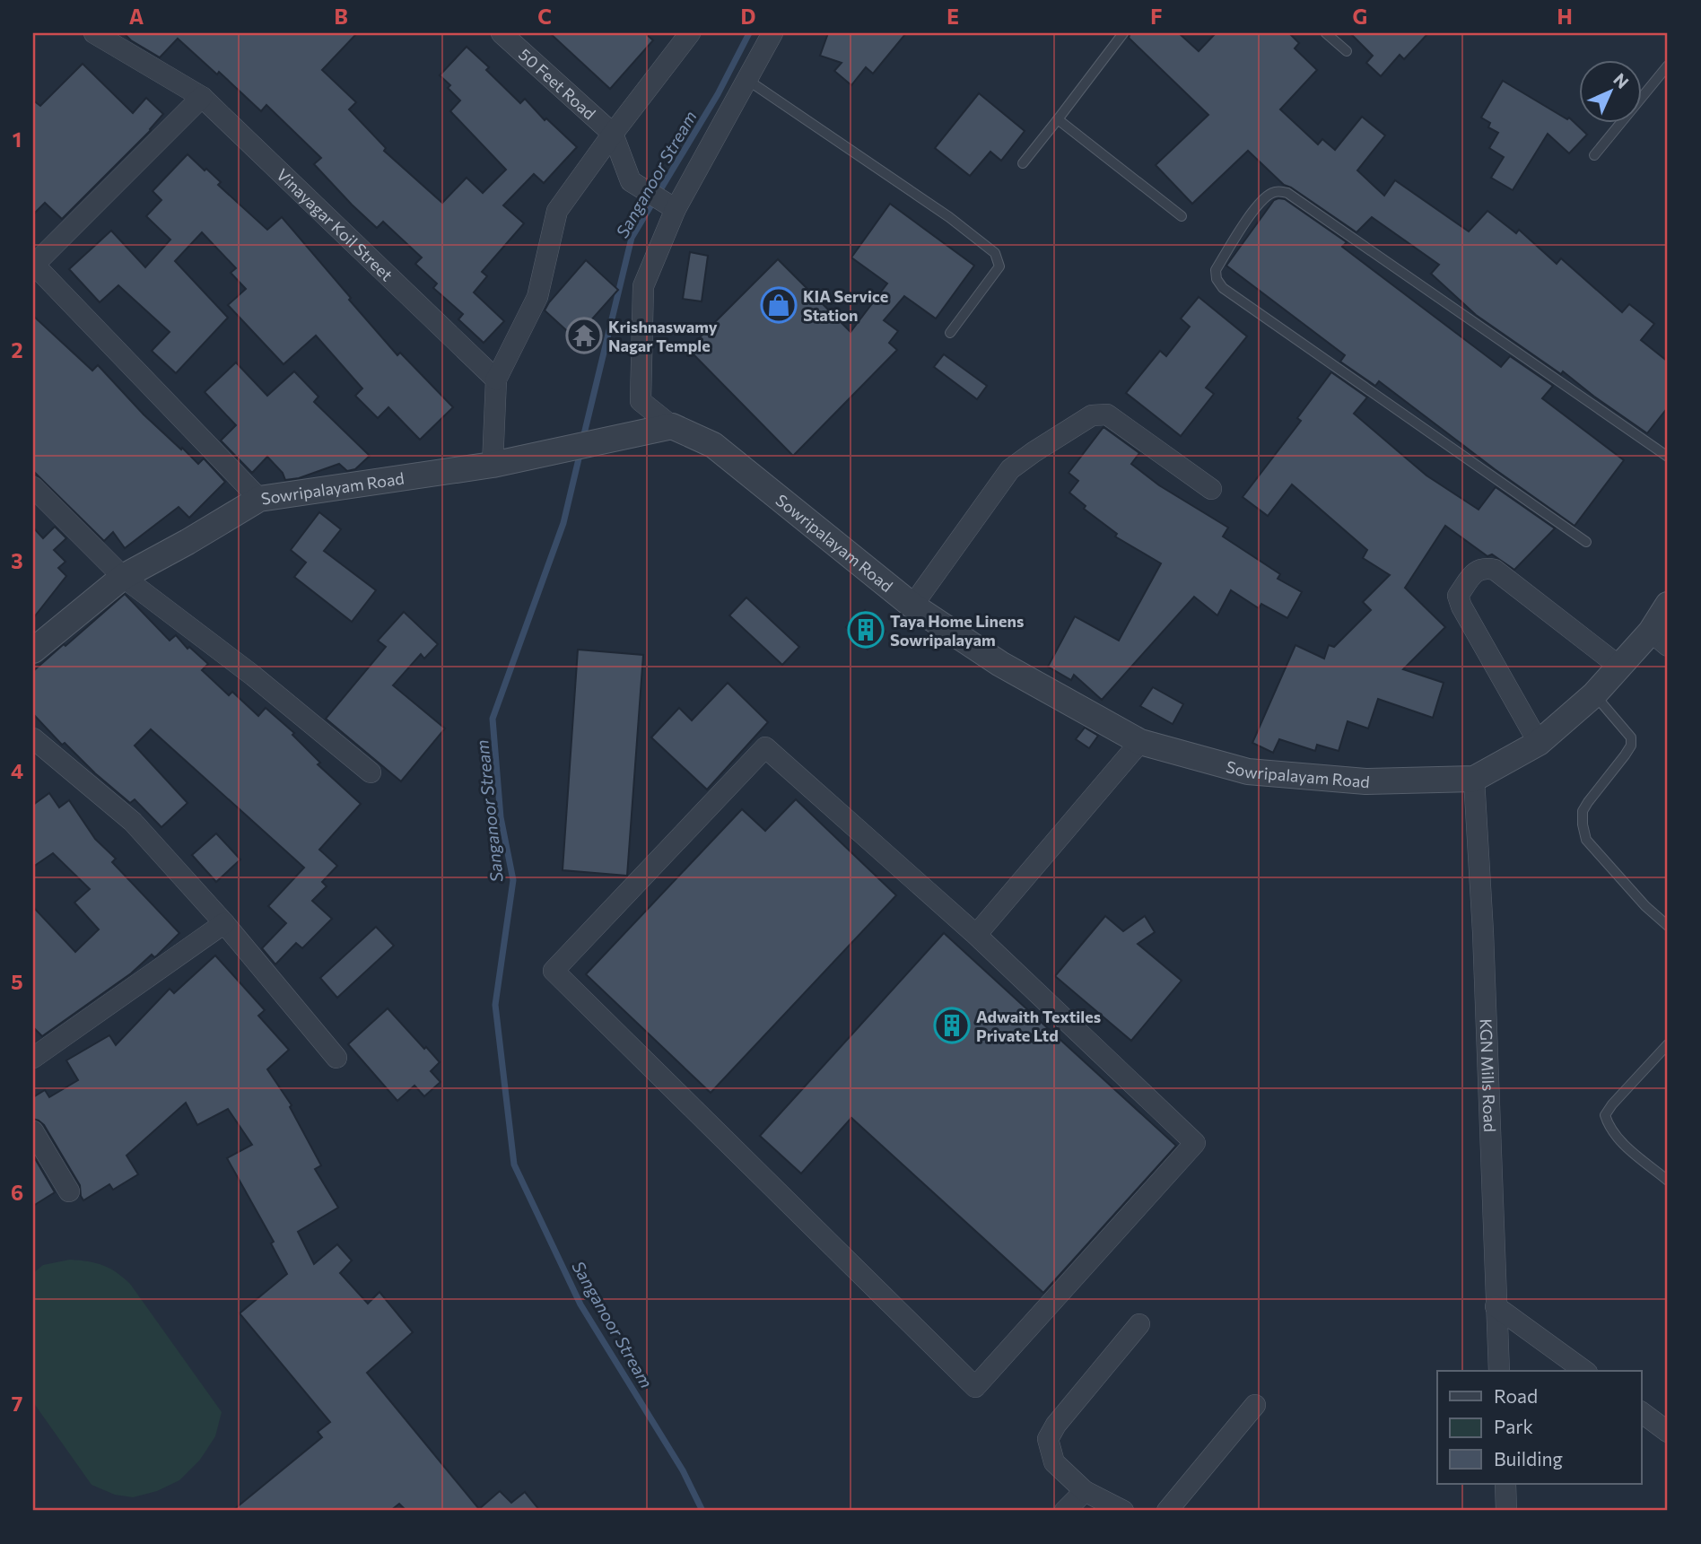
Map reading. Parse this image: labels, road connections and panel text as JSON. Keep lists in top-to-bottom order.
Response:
{
  "streets": {
    "street": [
      "50 Feet Road",
      "Vinayagar Koil Street",
      "Sowripalayam Road",
      "KGN Mills Road"
    ]
  },
  "crossings": [
    ["Sowripalayam Road", "KGN Mills Road"]
  ],
  "water": ["Sanganoor Stream"],
  "places": {
    "shop": ["KIA Service Station"],
    "temple": ["Krishnaswamy Nagar Temple"],
    "building": ["Taya Home Linens Sowripalayam", "Adwaith Textiles Private Ltd"]
  },
  "legend": ["Road", "Park", "Building"],
  "north": "top right",
  "grid": {
    "columns": [
      "A",
      "B",
      "C",
      "D",
      "E",
      "F",
      "G",
      "H"
    ],
    "rows": [
      "1",
      "2",
      "3",
      "4",
      "5",
      "6",
      "7"
    ]
  }
}
